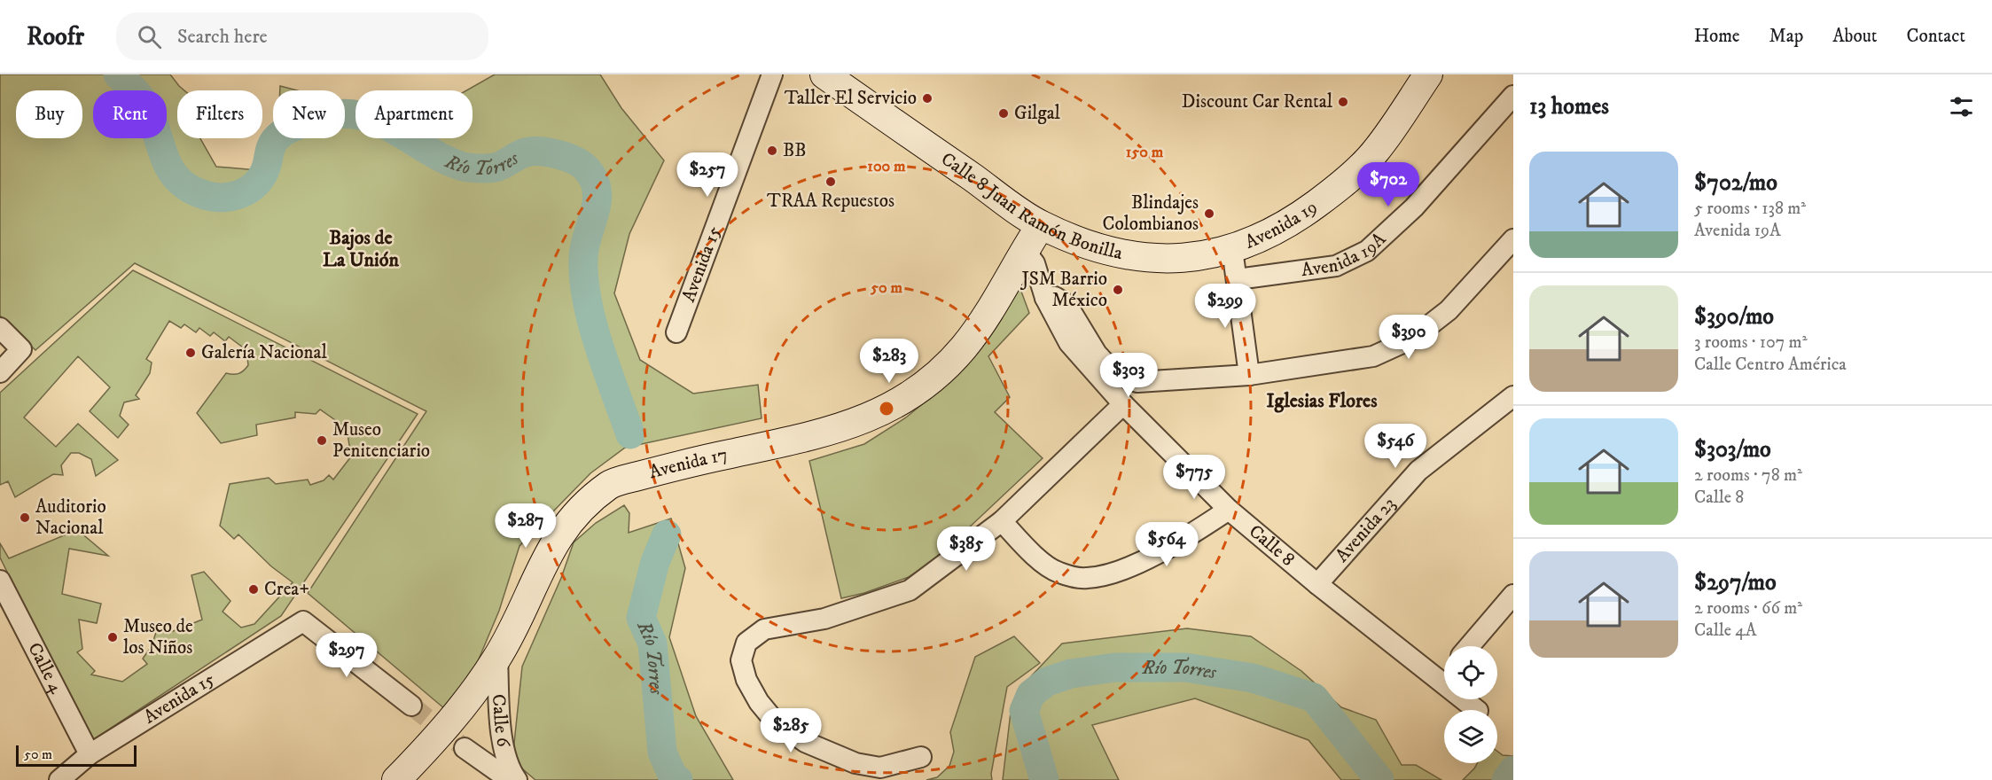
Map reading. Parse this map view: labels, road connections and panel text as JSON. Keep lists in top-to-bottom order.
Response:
{
  "streets": {
    "main road": ["Calle 8 Juan Ramón Bonilla", "Avenida 19", "Avenida 17"],
    "street": [
      "Avenida 19A",
      "Avenida 15",
      "Avenida 23",
      "Calle 8",
      "Calle 4",
      "Calle 6"
    ]
  },
  "crossings": [
    ["Calle 8 Juan Ramón Bonilla", "Avenida 19"],
    ["Calle 8 Juan Ramón Bonilla", "Avenida 17"],
    ["Avenida 15", "Calle 4"],
    ["Avenida 17", "Calle 8"],
    ["Avenida 17", "Calle 6"],
    ["Avenida 23", "Calle 8"]
  ],
  "districts": ["Bajos de La Unión", "Iglesias Flores"],
  "water": ["Río Torres"],
  "places": [
    "Taller El Servicio",
    "Discount Car Rental",
    "Gilgal",
    "BB",
    "TRAA Repuestos",
    "Blindajes Colombianos",
    "JSM Barrio México",
    "Galería Nacional",
    "Museo Penitenciario",
    "Auditorio Nacional",
    "Crea+",
    "Museo de los Niños"
  ],
  "scale_bar": "50 m",
  "page": {
    "header": "Roofr",
    "search": "Search here",
    "nav": [
      "Home",
      "Map",
      "About",
      "Contact"
    ],
    "heading": "13 homes",
    "chip": [
      "Buy",
      "Rent",
      "Filters",
      "New",
      "Apartment"
    ],
    "list": [
      {
        "name": "$702/mo",
        "note": "5 rooms · 138 m² · Avenida 19A"
      },
      {
        "name": "$390/mo",
        "note": "3 rooms · 107 m² · Calle Centro América"
      },
      {
        "name": "$303/mo",
        "note": "2 rooms · 78 m² · Calle 8"
      },
      {
        "name": "$297/mo",
        "note": "2 rooms · 66 m² · Calle 4A"
      }
    ],
    "price": [
      "$257",
      "$702",
      "$299",
      "$390",
      "$283",
      "$303",
      "$546",
      "$775",
      "$287",
      "$564",
      "$385",
      "$297",
      "$285"
    ],
    "scale": "50 m"
  },
  "rings": ["150 m", "100 m", "50 m"]
}
